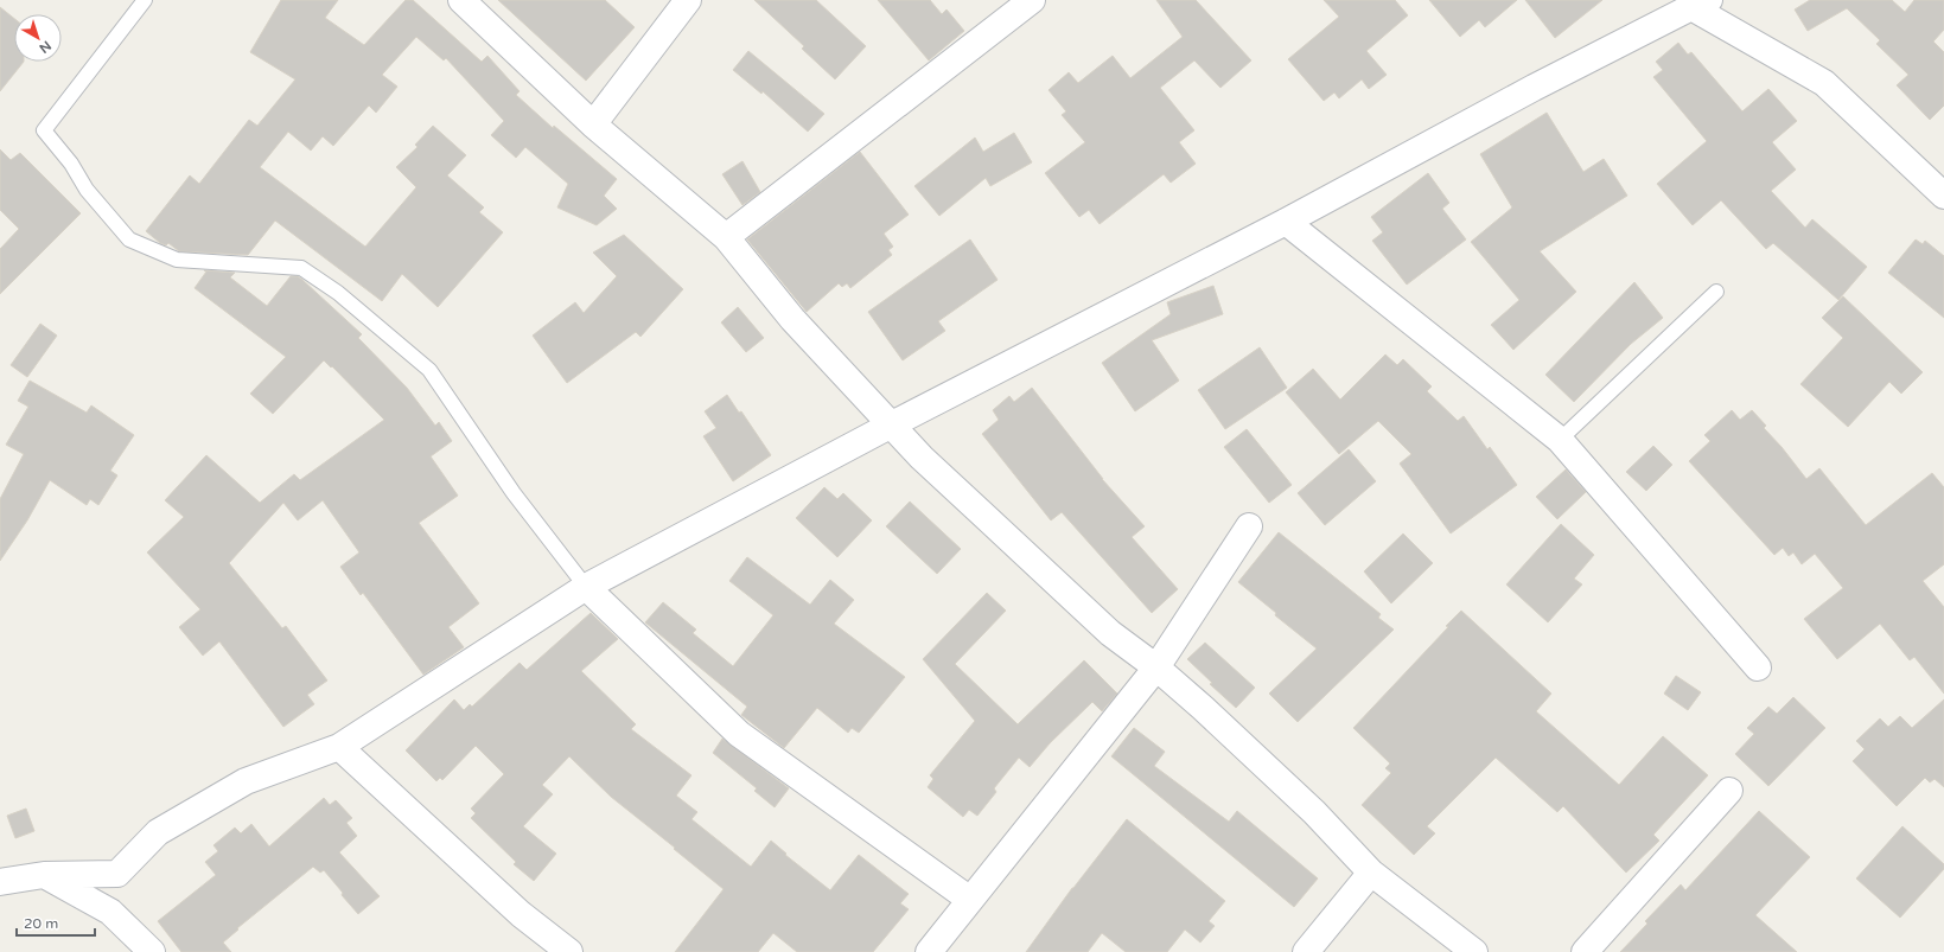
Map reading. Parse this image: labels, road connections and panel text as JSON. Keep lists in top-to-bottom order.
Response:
{
  "scale_bar": "20 m",
  "north": "bottom right"
}
